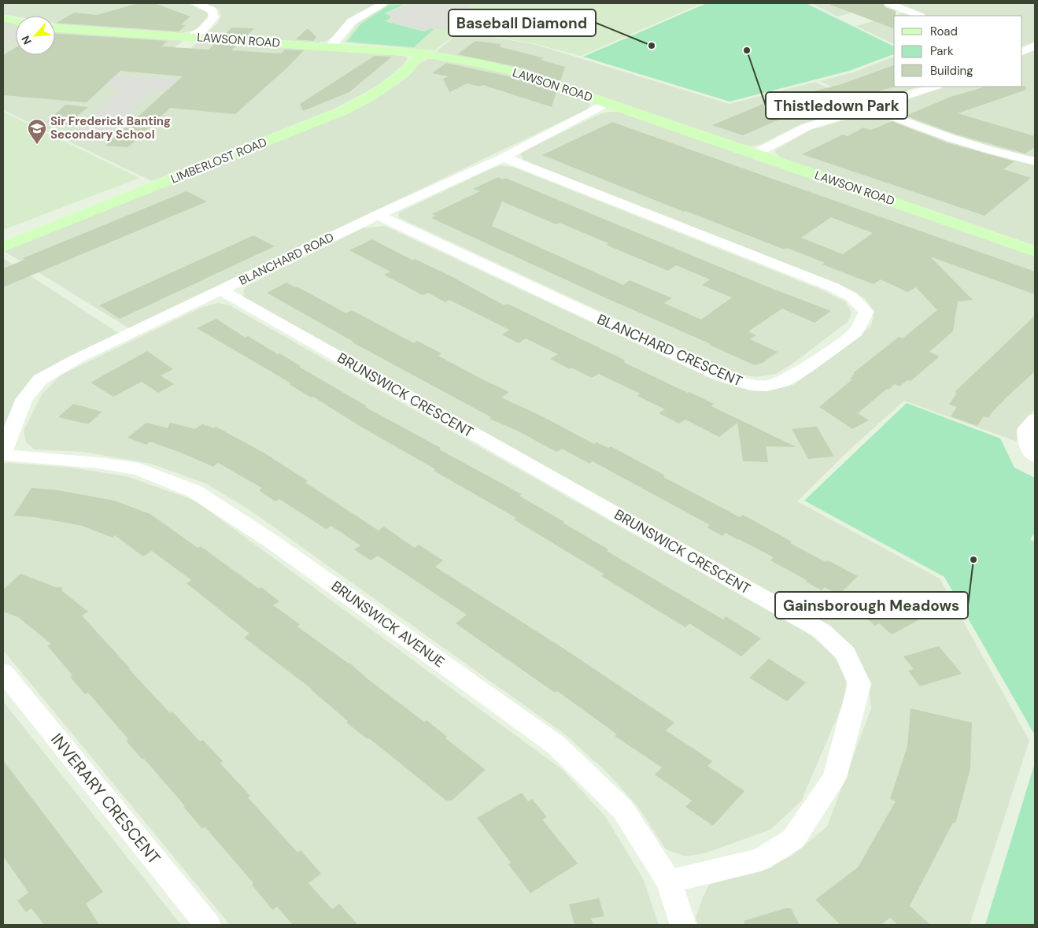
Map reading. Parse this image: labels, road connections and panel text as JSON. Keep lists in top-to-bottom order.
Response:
{
  "streets": {
    "street": [
      "LAWSON ROAD",
      "LIMBERLOST ROAD",
      "BLANCHARD ROAD",
      "BLANCHARD CRESCENT",
      "BRUNSWICK CRESCENT",
      "BRUNSWICK AVENUE",
      "INVERARY CRESCENT"
    ]
  },
  "crossings": [
    ["LAWSON ROAD", "LIMBERLOST ROAD"],
    ["LAWSON ROAD", "BLANCHARD ROAD"],
    ["BLANCHARD ROAD", "BLANCHARD CRESCENT"],
    ["BLANCHARD ROAD", "BRUNSWICK CRESCENT"],
    ["BRUNSWICK CRESCENT", "BRUNSWICK AVENUE"]
  ],
  "places": {
    "other": ["Baseball Diamond", "Thistledown Park", "Gainsborough Meadows"],
    "school or university": ["Sir Frederick Banting Secondary School"]
  },
  "legend": ["Road", "Park", "Building"],
  "north": "bottom left"
}
